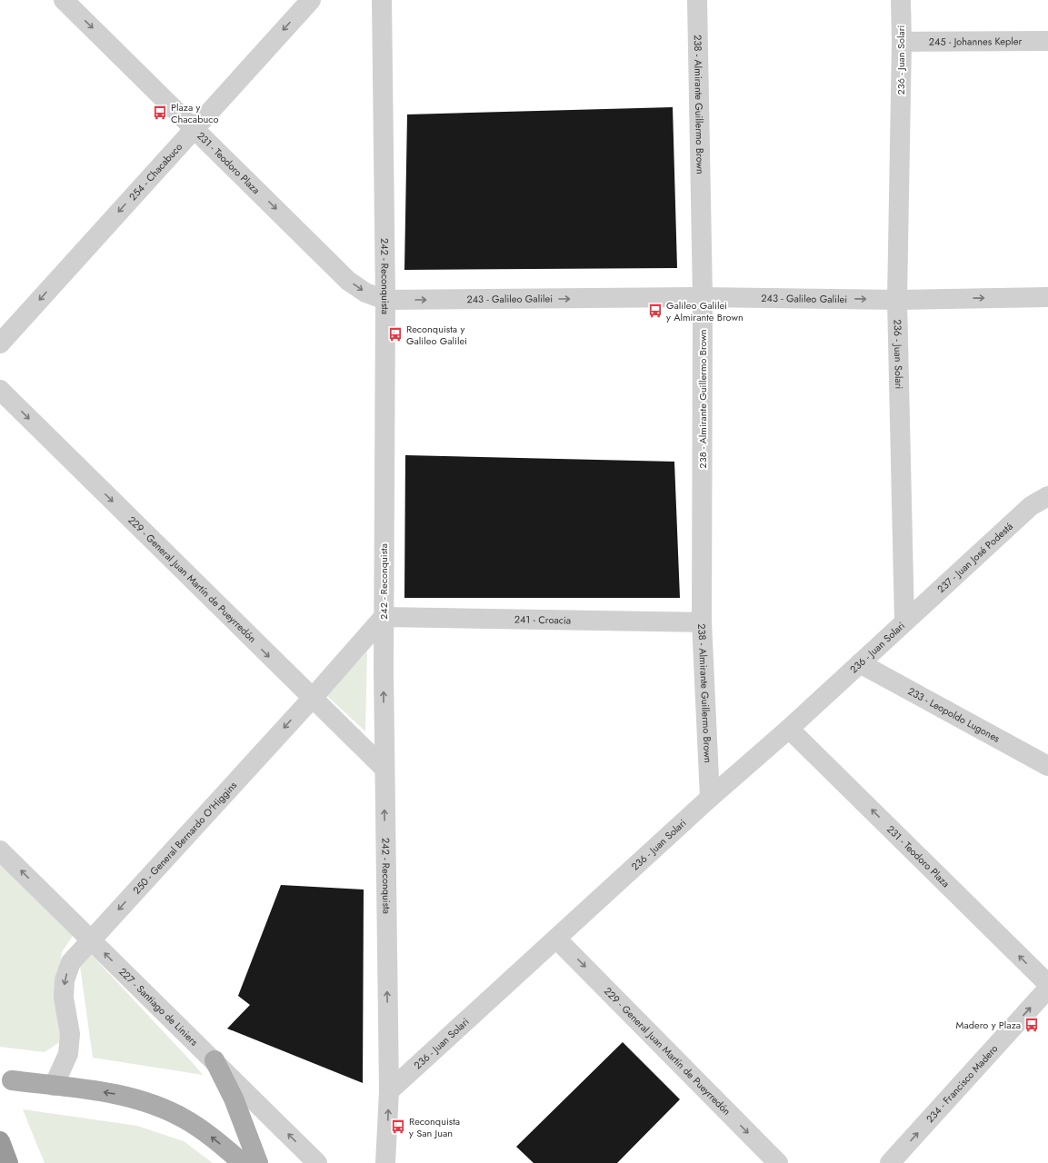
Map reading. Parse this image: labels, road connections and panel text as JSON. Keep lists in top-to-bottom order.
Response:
{
  "streets": {
    "street": [
      "245 - Johannes Kepler",
      "236 - Juan Solari",
      "238 - Almirante Guillermo Brown",
      "231 - Teodoro Plaza",
      "254 - Chacabuco",
      "242 - Reconquista",
      "243 - Galileo Galilei",
      "237 - Juan José Podestá",
      "229 - General Juan Martín de Pueyrredón",
      "241 - Croacia",
      "233 - Leopoldo Lugones",
      "250 - General Bernardo O'Higgins",
      "227 - Santiago de Liniers",
      "234 - Francisco Madero"
    ]
  },
  "crossings": [
    ["245 - Johannes Kepler", "236 - Juan Solari"],
    ["236 - Juan Solari", "238 - Almirante Guillermo Brown"],
    ["236 - Juan Solari", "231 - Teodoro Plaza"],
    ["236 - Juan Solari", "242 - Reconquista"],
    ["236 - Juan Solari", "243 - Galileo Galilei"],
    ["236 - Juan Solari", "237 - Juan José Podestá"],
    ["236 - Juan Solari", "229 - General Juan Martín de Pueyrredón"],
    ["236 - Juan Solari", "233 - Leopoldo Lugones"],
    ["238 - Almirante Guillermo Brown", "243 - Galileo Galilei"],
    ["238 - Almirante Guillermo Brown", "241 - Croacia"],
    ["231 - Teodoro Plaza", "254 - Chacabuco"],
    ["231 - Teodoro Plaza", "242 - Reconquista"],
    ["231 - Teodoro Plaza", "243 - Galileo Galilei"],
    ["242 - Reconquista", "243 - Galileo Galilei"],
    ["242 - Reconquista", "229 - General Juan Martín de Pueyrredón"],
    ["242 - Reconquista", "241 - Croacia"],
    ["242 - Reconquista", "250 - General Bernardo O'Higgins"],
    ["229 - General Juan Martín de Pueyrredón", "250 - General Bernardo O'Higgins"],
    ["241 - Croacia", "250 - General Bernardo O'Higgins"],
    ["250 - General Bernardo O'Higgins", "227 - Santiago de Liniers"]
  ],
  "one_way": [
    "254 - Chacabuco",
    "242 - Reconquista",
    "243 - Galileo Galilei",
    "229 - General Juan Martín de Pueyrredón",
    "250 - General Bernardo O'Higgins",
    "227 - Santiago de Liniers",
    "234 - Francisco Madero"
  ],
  "places": {
    "bus stop": [
      "Plaza y Chacabuco",
      "Galileo Galilei y Almirante Brown",
      "Reconquista y Galileo Galilei",
      "Madero y Plaza",
      "Reconquista y San Juan"
    ]
  }
}
